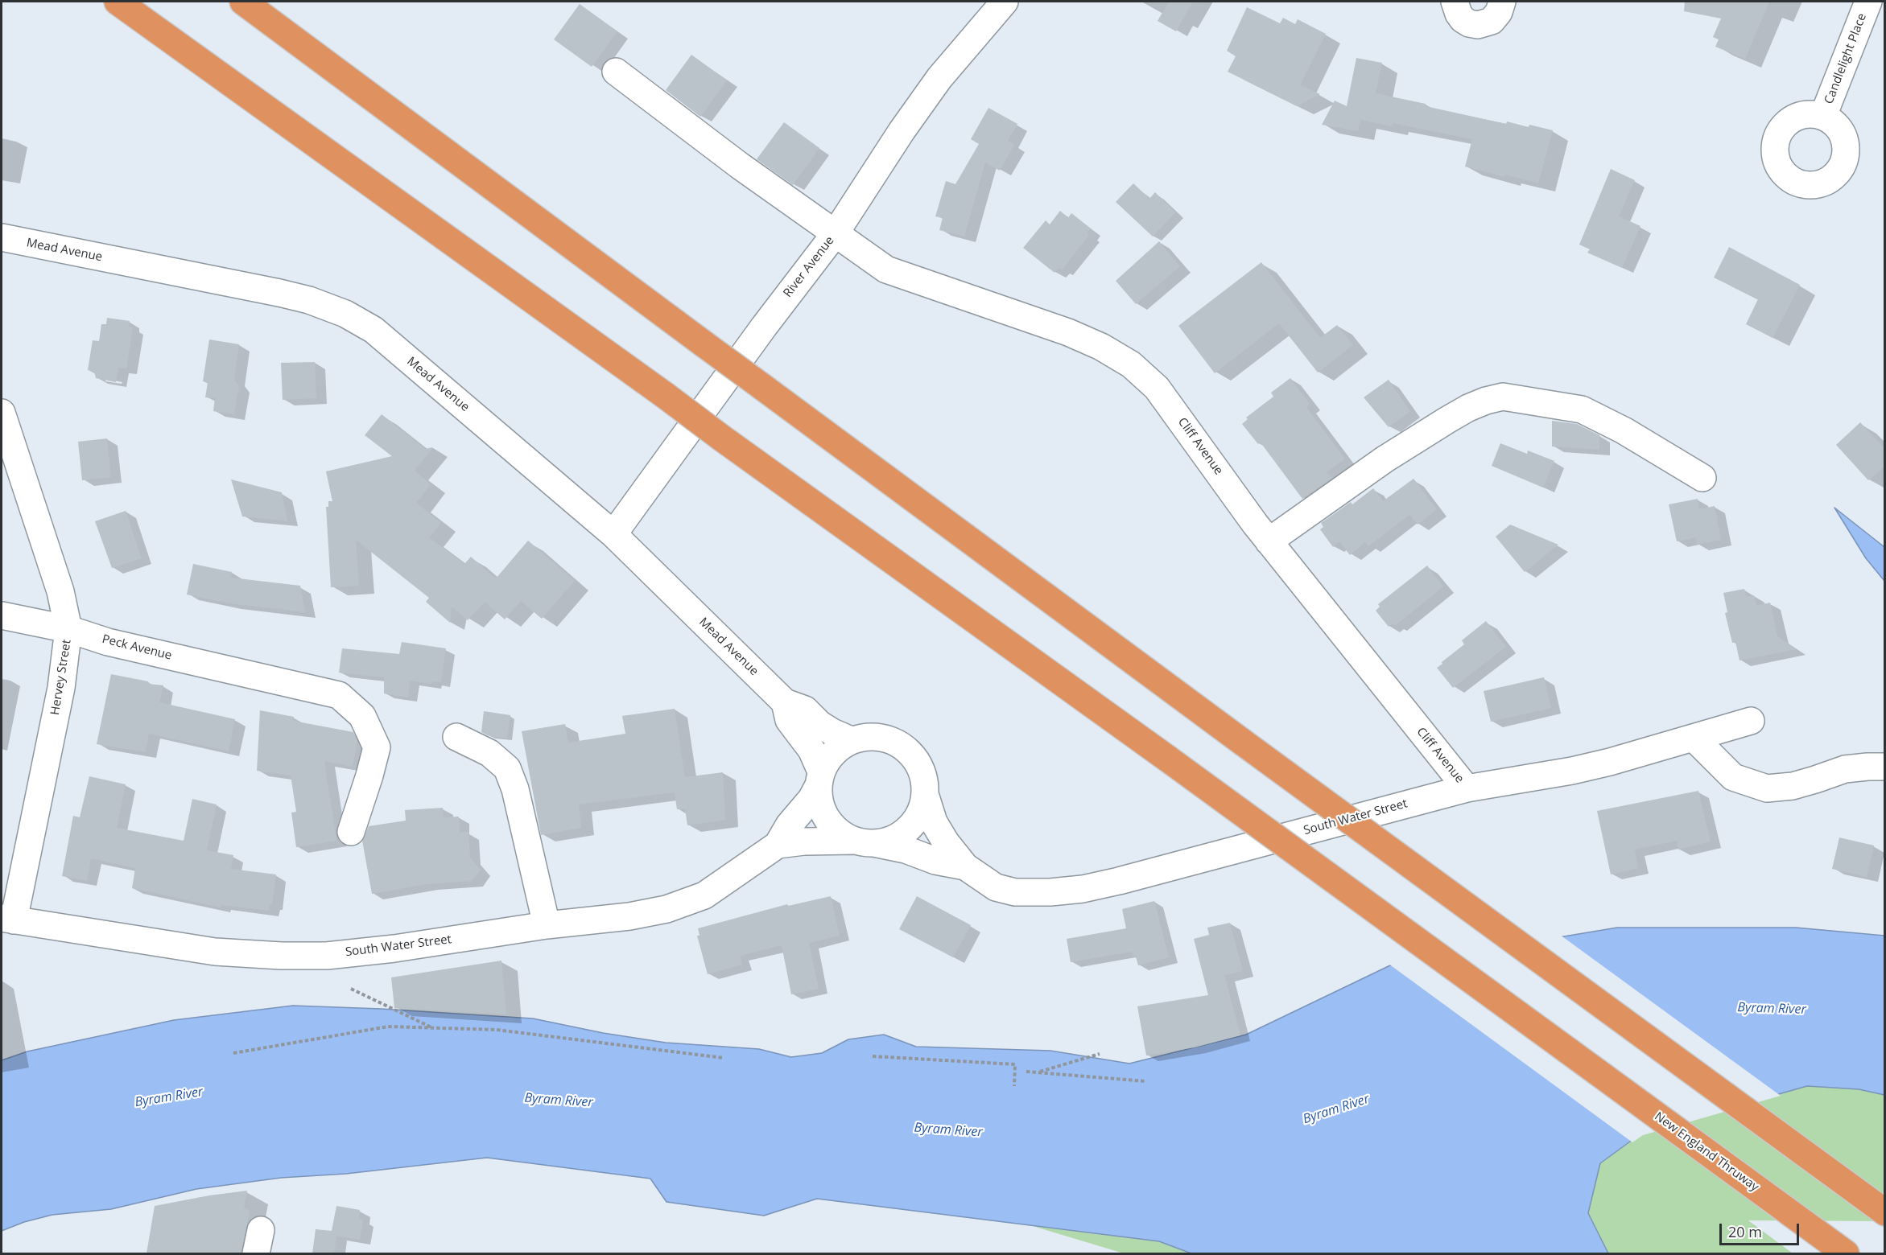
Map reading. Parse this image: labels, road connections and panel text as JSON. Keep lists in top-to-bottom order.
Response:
{
  "streets": {
    "highway": ["New England Thruway"],
    "street": [
      "Candlelight Place",
      "Mead Avenue",
      "River Avenue",
      "Cliff Avenue",
      "Peck Avenue",
      "Hervey Street",
      "South Water Street"
    ]
  },
  "crossings": [
    ["Mead Avenue", "River Avenue"],
    ["Mead Avenue", "South Water Street"],
    ["River Avenue", "Cliff Avenue"],
    ["Cliff Avenue", "South Water Street"],
    ["Peck Avenue", "Hervey Street"],
    ["Hervey Street", "South Water Street"]
  ],
  "water": ["Byram River"],
  "scale_bar": "20 m"
}
